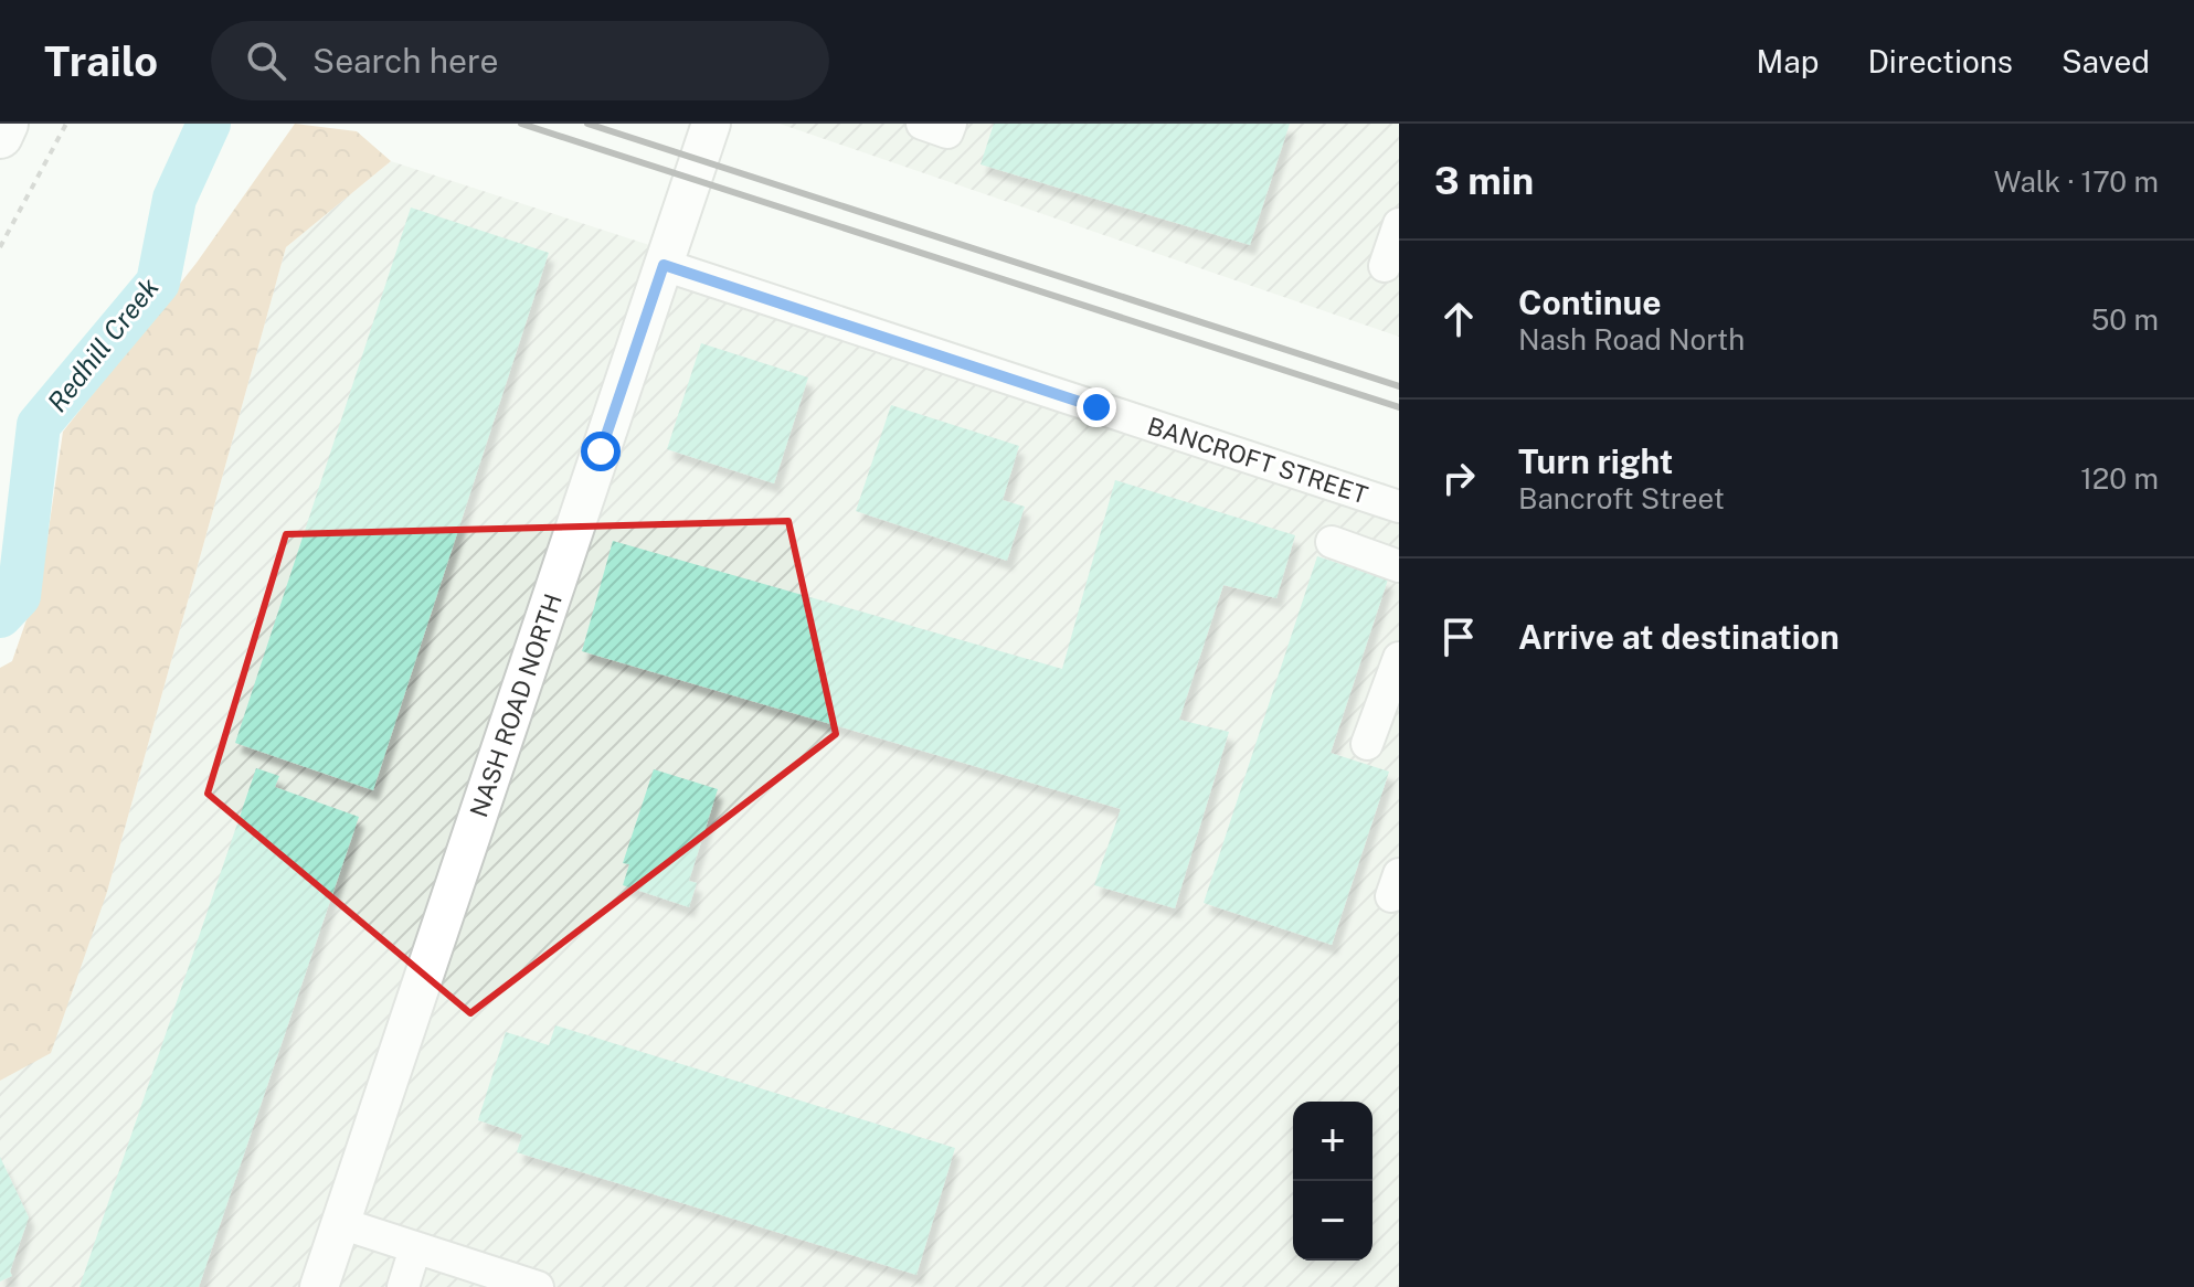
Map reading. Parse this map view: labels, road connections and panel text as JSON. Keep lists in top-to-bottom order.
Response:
{
  "streets": {
    "main road": ["NASH ROAD NORTH"],
    "street": ["BANCROFT STREET"]
  },
  "crossings": [
    ["BANCROFT STREET", "NASH ROAD NORTH"]
  ],
  "water": ["Redhill Creek"],
  "page": {
    "header": "Trailo",
    "search": "Search here",
    "nav": ["Map", "Directions", "Saved"],
    "heading": ["3 min", "Walk · 170 m"],
    "list": [
      ["Continue", "Nash Road North", "50 m"],
      ["Turn right", "Bancroft Street", "120 m"],
      "Arrive at destination"
    ],
    "map_buttons": ["+", "−"]
  }
}
